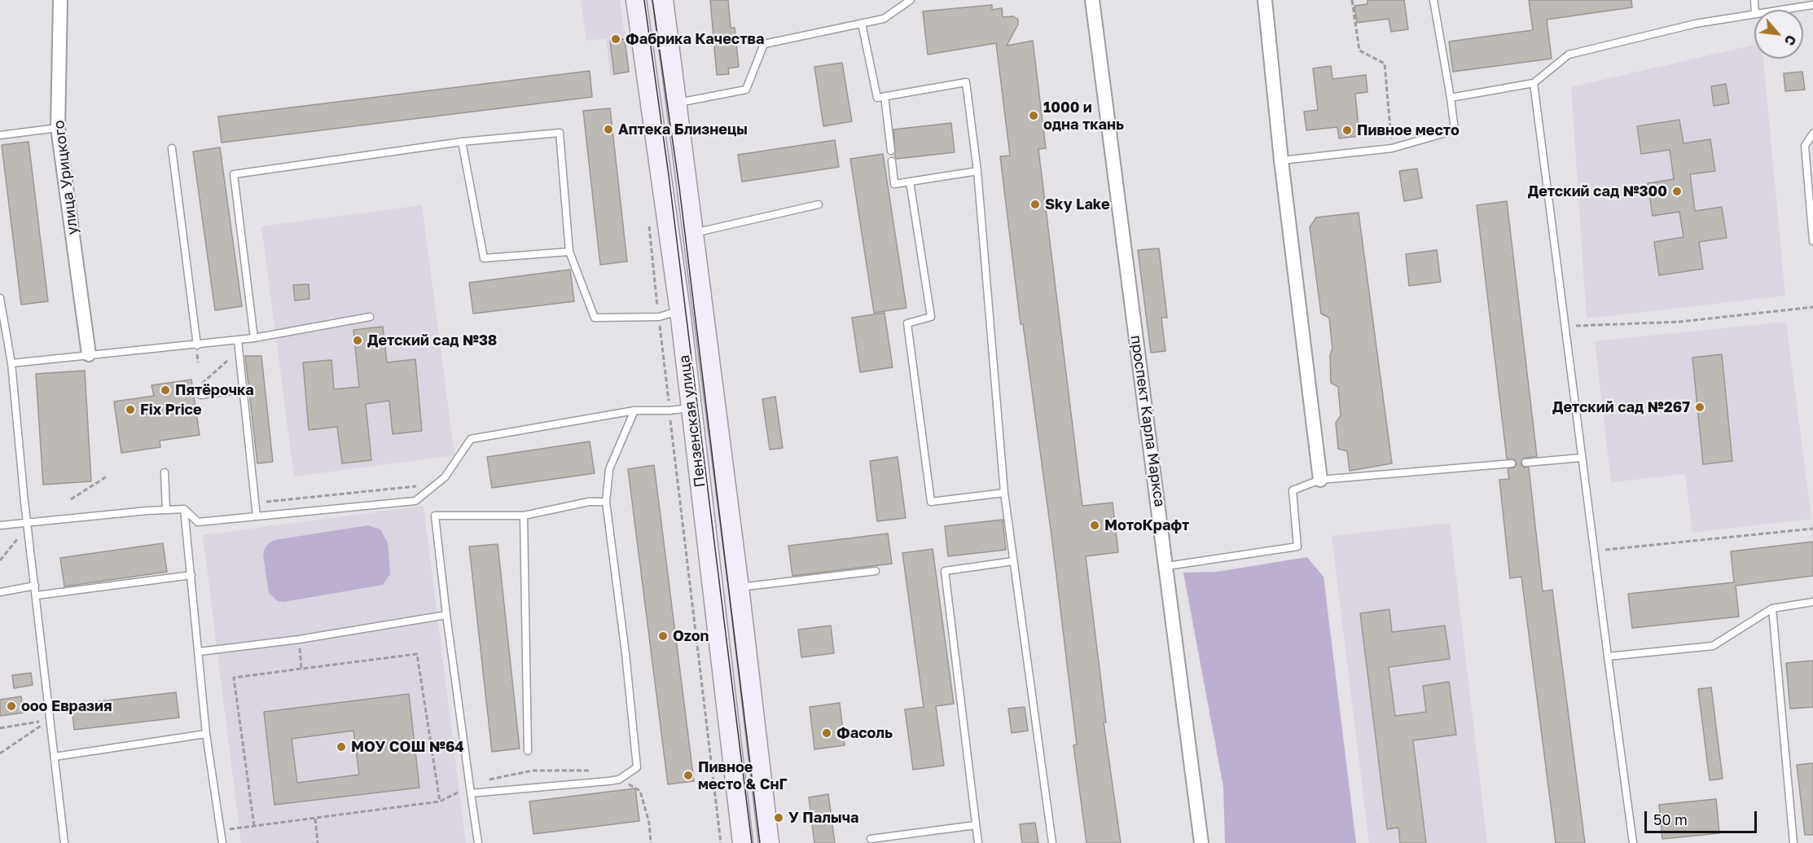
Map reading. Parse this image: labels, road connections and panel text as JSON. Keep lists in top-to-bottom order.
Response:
{
  "streets": {
    "main road": ["Пензенская улица"],
    "street": ["улица Урицкого", "проспект Карла Маркса"]
  },
  "places": [
    "Фабрика Качества",
    "1000 и одна ткань",
    "Аптека Близнецы",
    "Пивное место",
    "Детский сад №300",
    "Sky Lake",
    "Детский сад №38",
    "Пятёрочка",
    "Детский сад №267",
    "Fix Price",
    "МотоКрафт",
    "Ozon",
    "ооо Евразия",
    "Фасоль",
    "МОУ СОШ №64",
    "Пивное место & СнГ",
    "У Палыча"
  ],
  "scale_bar": "50 m",
  "north": "bottom right"
}
